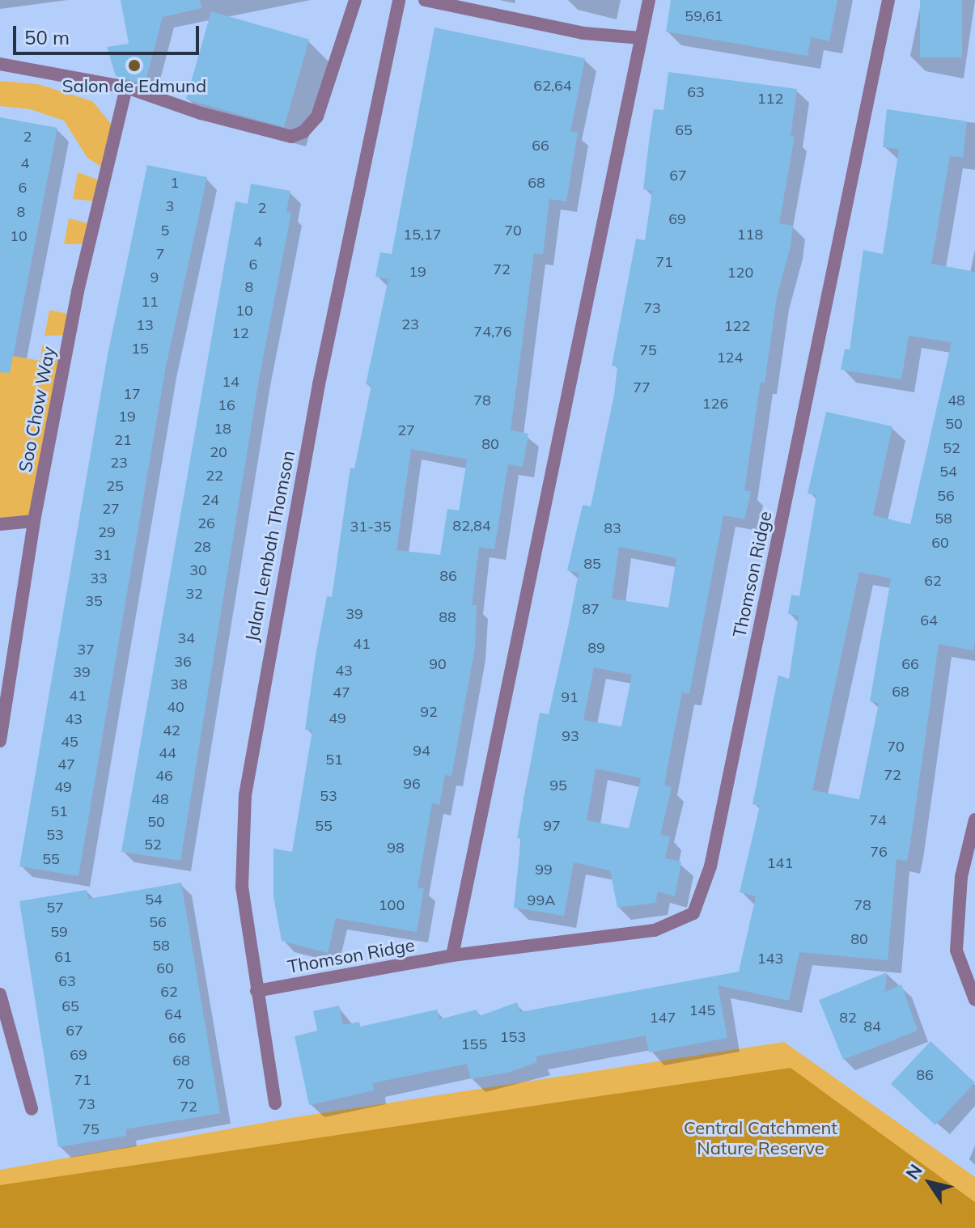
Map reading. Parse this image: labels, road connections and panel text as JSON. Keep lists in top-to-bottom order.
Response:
{
  "streets": {
    "street": ["Soo Chow Way", "Jalan Lembah Thomson", "Thomson Ridge"]
  },
  "crossings": [
    ["Jalan Lembah Thomson", "Thomson Ridge"]
  ],
  "parks": ["Central Catchment Nature Reserve"],
  "places": ["Salon de Edmund"],
  "house_numbers": [
    "59,61",
    "62,64",
    "63",
    "112",
    "65",
    "2",
    "66",
    "4",
    "67",
    "1",
    "68",
    "6",
    "3",
    "2",
    "8",
    "69",
    "5",
    "70",
    "15,17",
    "118",
    "10",
    "4",
    "7",
    "71",
    "6",
    "72",
    "19",
    "120",
    "9",
    "8",
    "11",
    "73",
    "10",
    "23",
    "13",
    "122",
    "74,76",
    "12",
    "15",
    "75",
    "124",
    "14",
    "77",
    "17",
    "78",
    "48",
    "126",
    "16",
    "19",
    "50",
    "18",
    "27",
    "21",
    "80",
    "52",
    "20",
    "23",
    "54",
    "22",
    "25",
    "56",
    "24",
    "27",
    "58",
    "26",
    "82,84",
    "31-35",
    "83",
    "29",
    "60",
    "28",
    "31",
    "85",
    "30",
    "86",
    "33",
    "62",
    "32",
    "35",
    "87",
    "39",
    "88",
    "64",
    "34",
    "41",
    "89",
    "37",
    "36",
    "90",
    "66",
    "43",
    "39",
    "38",
    "68",
    "47",
    "41",
    "91",
    "40",
    "92",
    "49",
    "43",
    "42",
    "93",
    "45",
    "70",
    "94",
    "44",
    "51",
    "47",
    "72",
    "46",
    "96",
    "95",
    "49",
    "53",
    "48",
    "51",
    "74",
    "50",
    "55",
    "97",
    "53",
    "52",
    "98",
    "76",
    "55",
    "141",
    "99",
    "54",
    "99A",
    "100",
    "78",
    "57",
    "56",
    "59",
    "80",
    "58",
    "61",
    "143",
    "60",
    "63",
    "62",
    "65",
    "145",
    "64",
    "147",
    "82",
    "84",
    "67",
    "153",
    "66",
    "155",
    "69",
    "68",
    "86",
    "71",
    "70",
    "73",
    "72",
    "75"
  ],
  "scale_bar": "50 m",
  "north": "top left"
}
